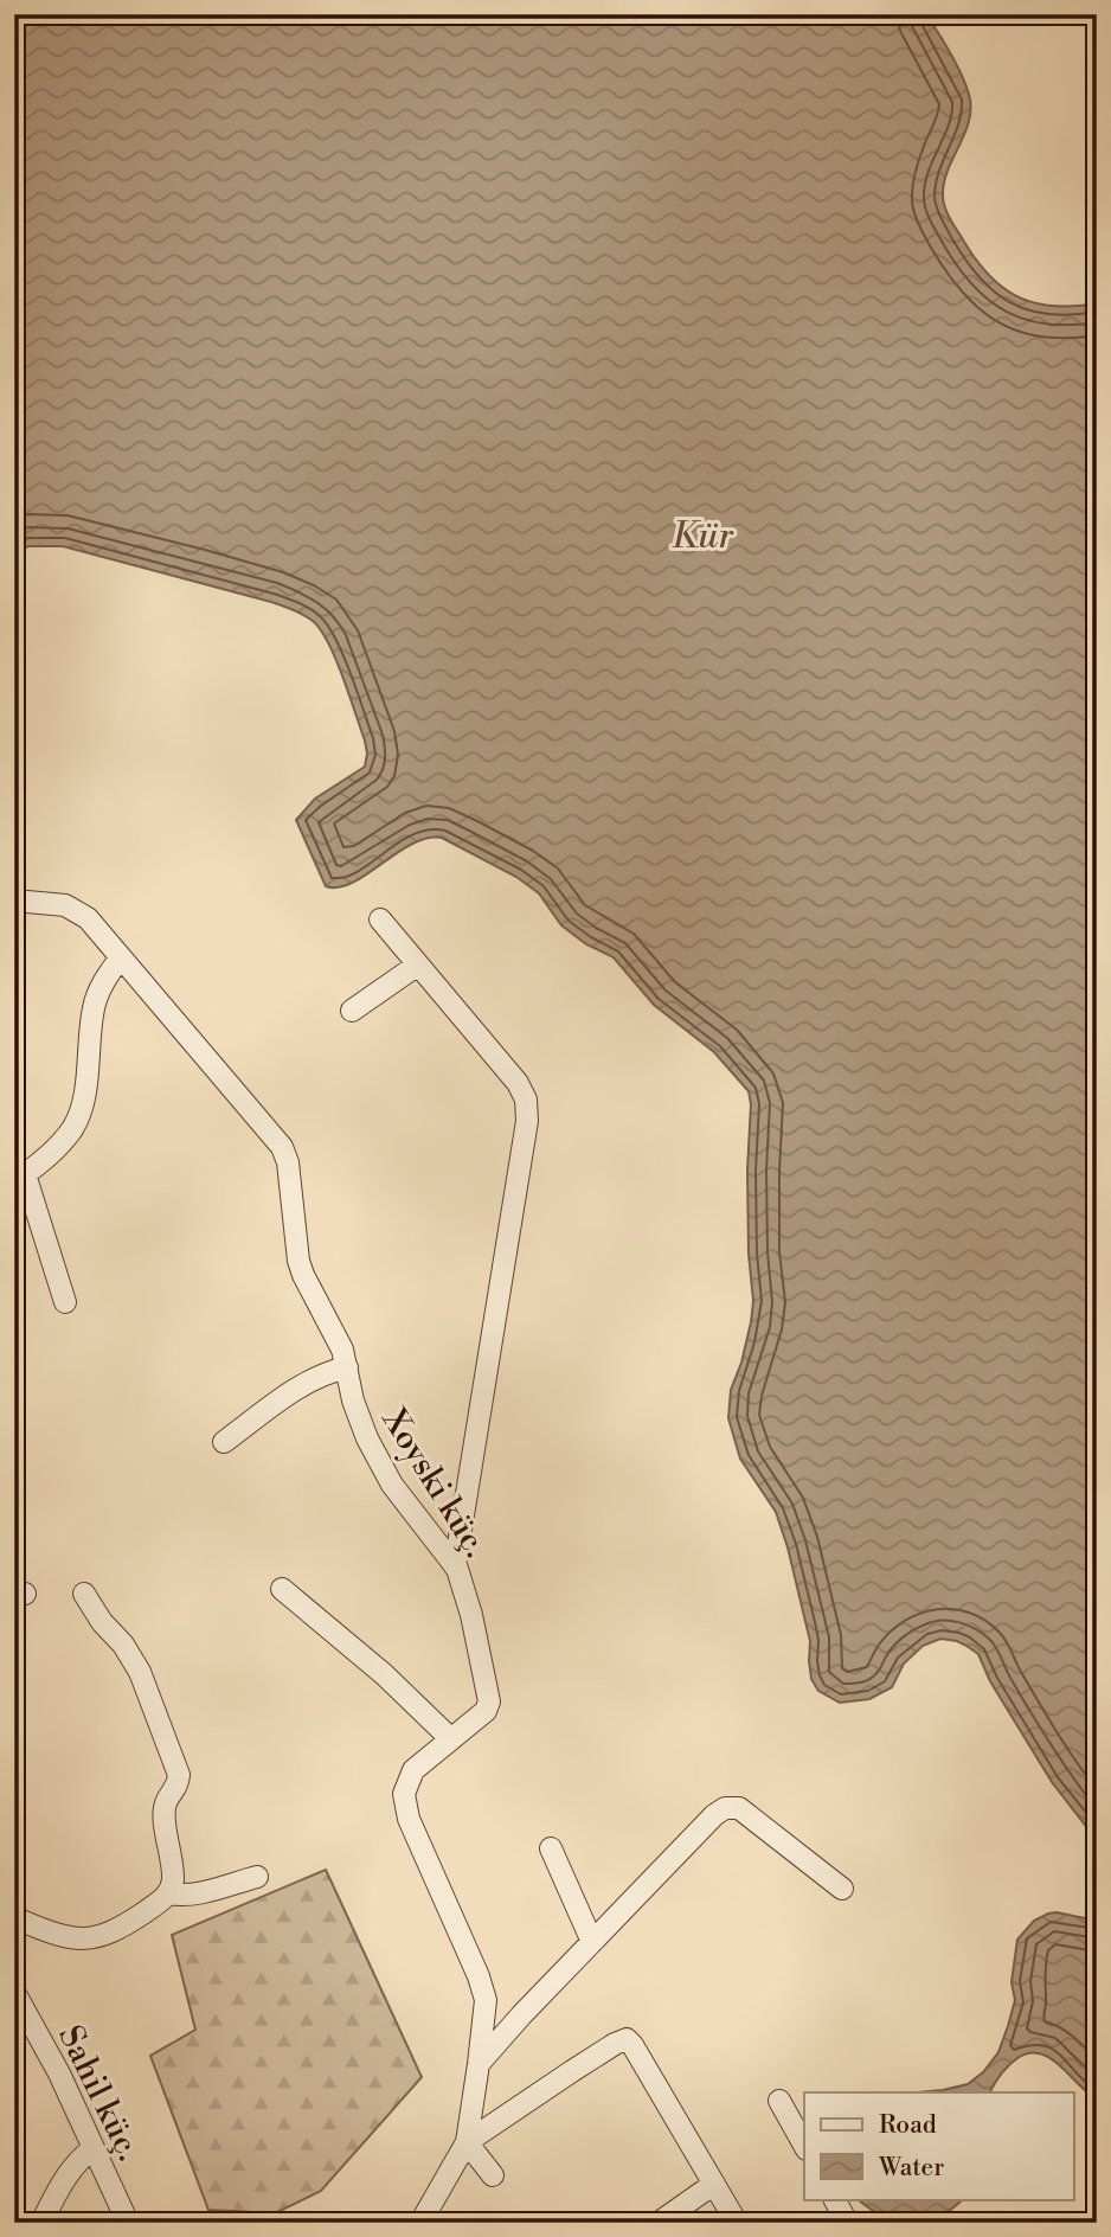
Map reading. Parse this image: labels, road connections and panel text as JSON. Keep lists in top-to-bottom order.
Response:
{
  "streets": {
    "street": ["Xoyski küç.", "Sahil küç."]
  },
  "water": ["Kür"],
  "legend": ["Road", "Water"]
}
